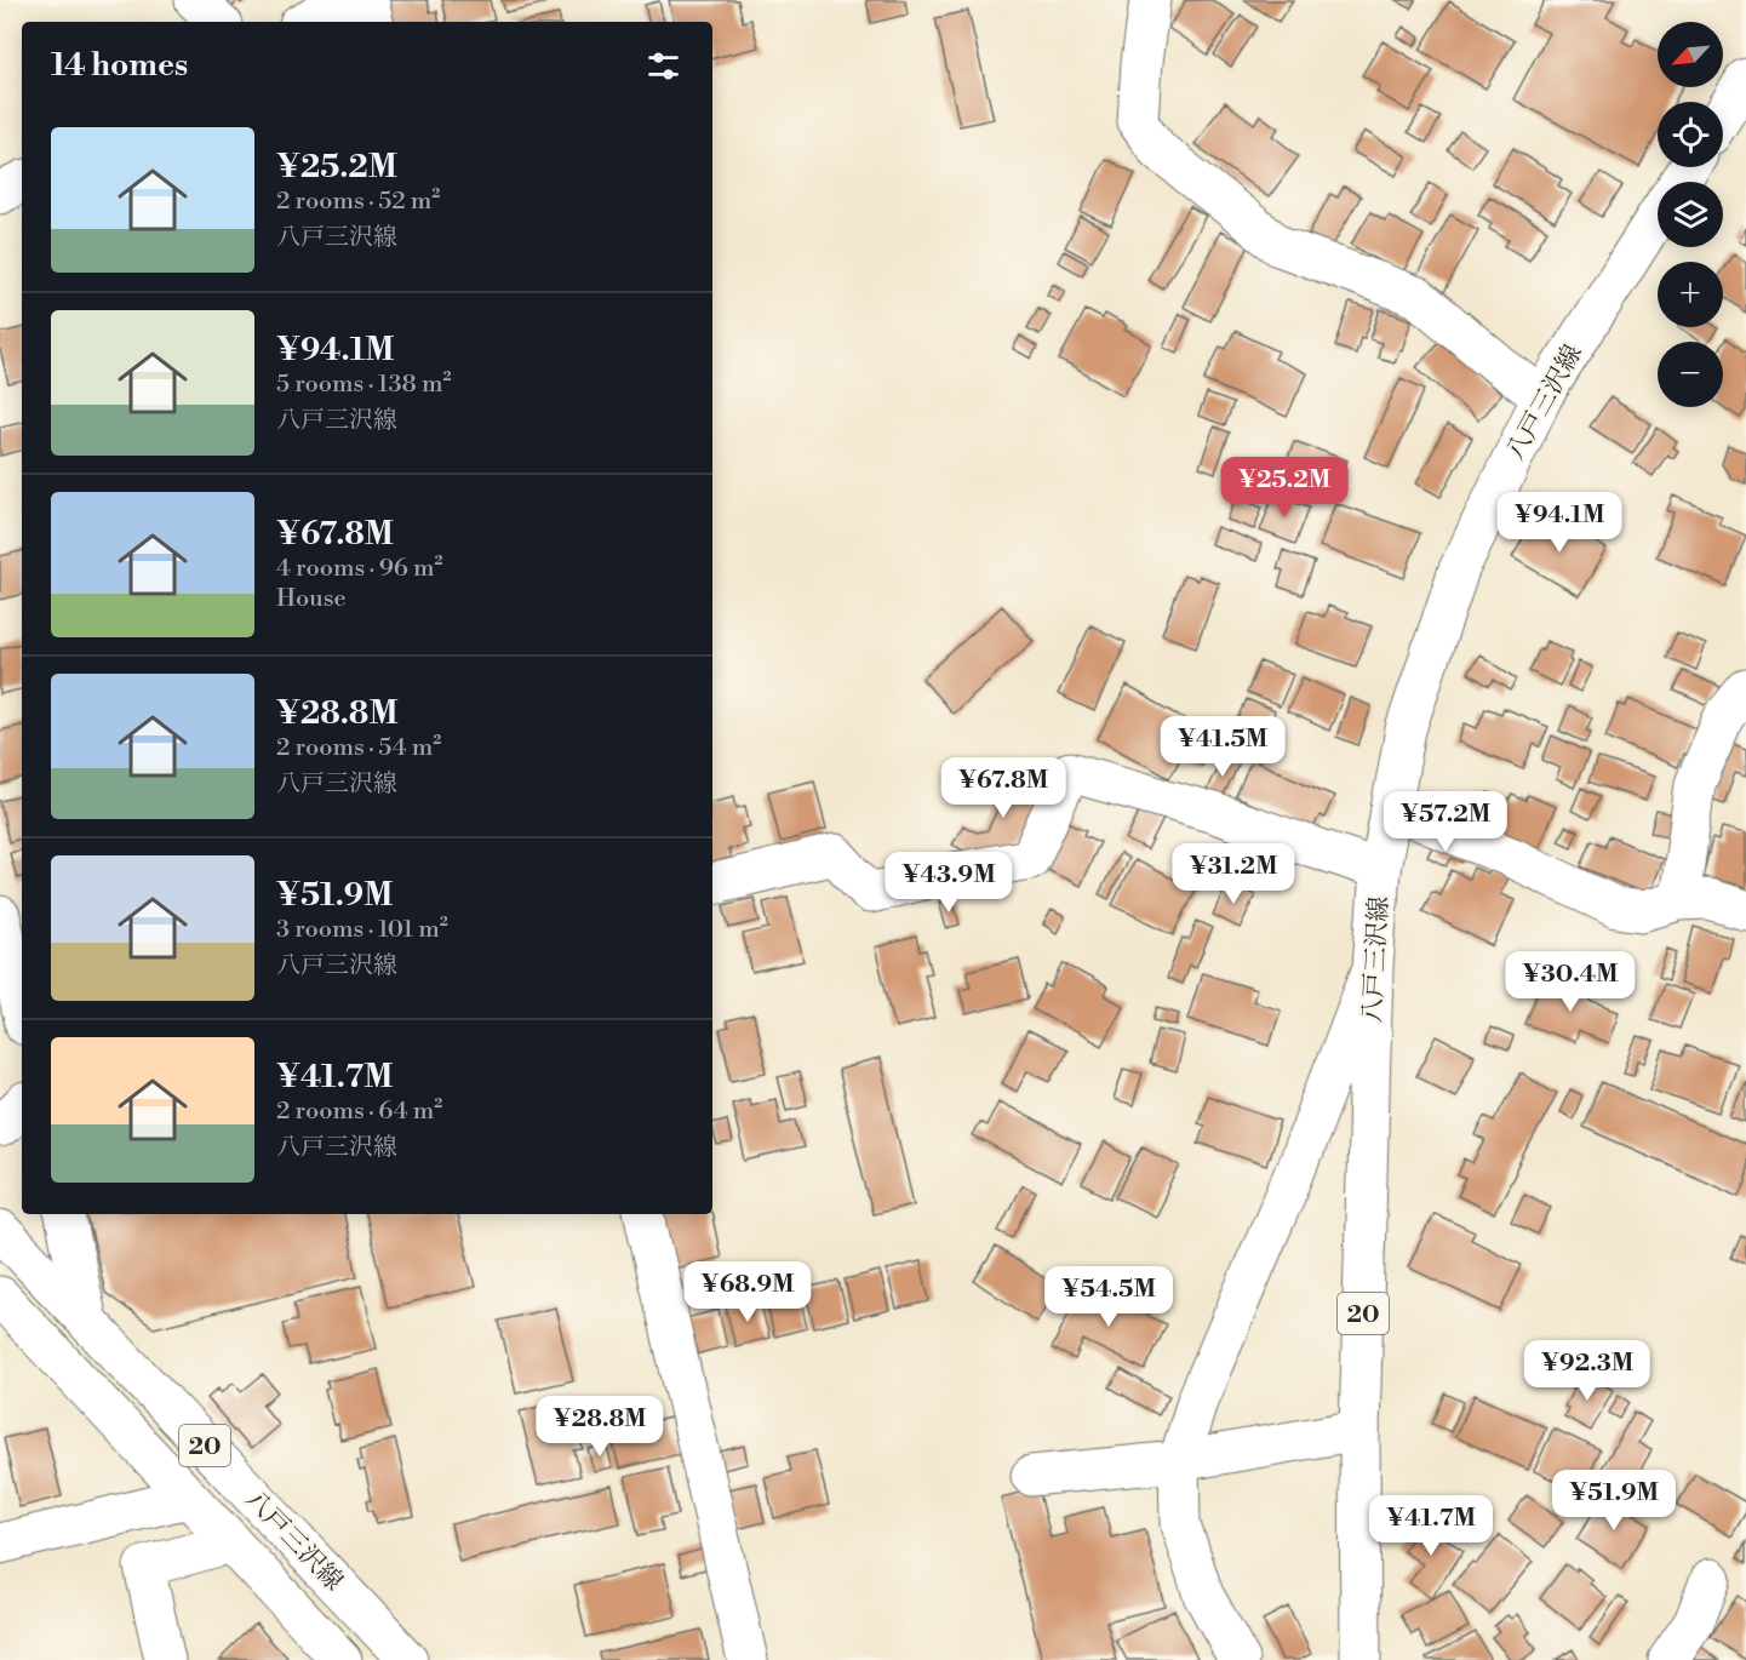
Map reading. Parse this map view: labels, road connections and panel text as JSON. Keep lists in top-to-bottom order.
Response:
{
  "streets": {
    "street": ["八戸三沢線", "20"]
  },
  "north": "bottom left",
  "page": {
    "map_buttons": ["+", "−"],
    "heading": "14 homes",
    "list": [
      {
        "name": "¥25.2M",
        "note": "2 rooms · 52 m² · 八戸三沢線"
      },
      {
        "name": "¥94.1M",
        "note": "5 rooms · 138 m² · 八戸三沢線"
      },
      {
        "name": "¥67.8M",
        "note": "4 rooms · 96 m² · House"
      },
      {
        "name": "¥28.8M",
        "note": "2 rooms · 54 m² · 八戸三沢線"
      },
      {
        "name": "¥51.9M",
        "note": "3 rooms · 101 m² · 八戸三沢線"
      },
      {
        "name": "¥41.7M",
        "note": "2 rooms · 64 m² · 八戸三沢線"
      }
    ],
    "price": [
      "¥25.2M",
      "¥94.1M",
      "¥41.5M",
      "¥67.8M",
      "¥57.2M",
      "¥31.2M",
      "¥43.9M",
      "¥30.4M",
      "¥68.9M",
      "¥54.5M",
      "¥92.3M",
      "¥28.8M",
      "¥51.9M",
      "¥41.7M"
    ]
  }
}
